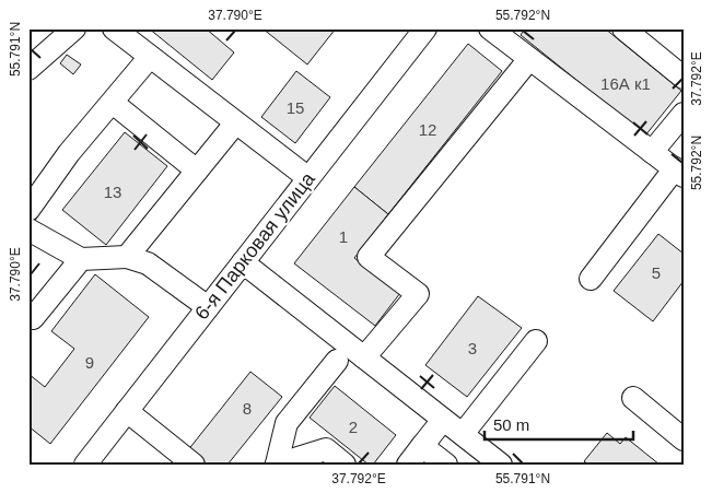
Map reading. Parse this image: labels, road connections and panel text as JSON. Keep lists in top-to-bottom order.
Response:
{
  "streets": {
    "street": ["6-я Парковая улица"]
  },
  "house_numbers": [
    "16А к1",
    "15",
    "12",
    "13",
    "1",
    "5",
    "3",
    "9",
    "8",
    "2"
  ],
  "scale_bar": "50 m",
  "coordinates": [
    "37.790°E",
    "55.792°N",
    "55.791°N",
    "37.792°E"
  ]
}
